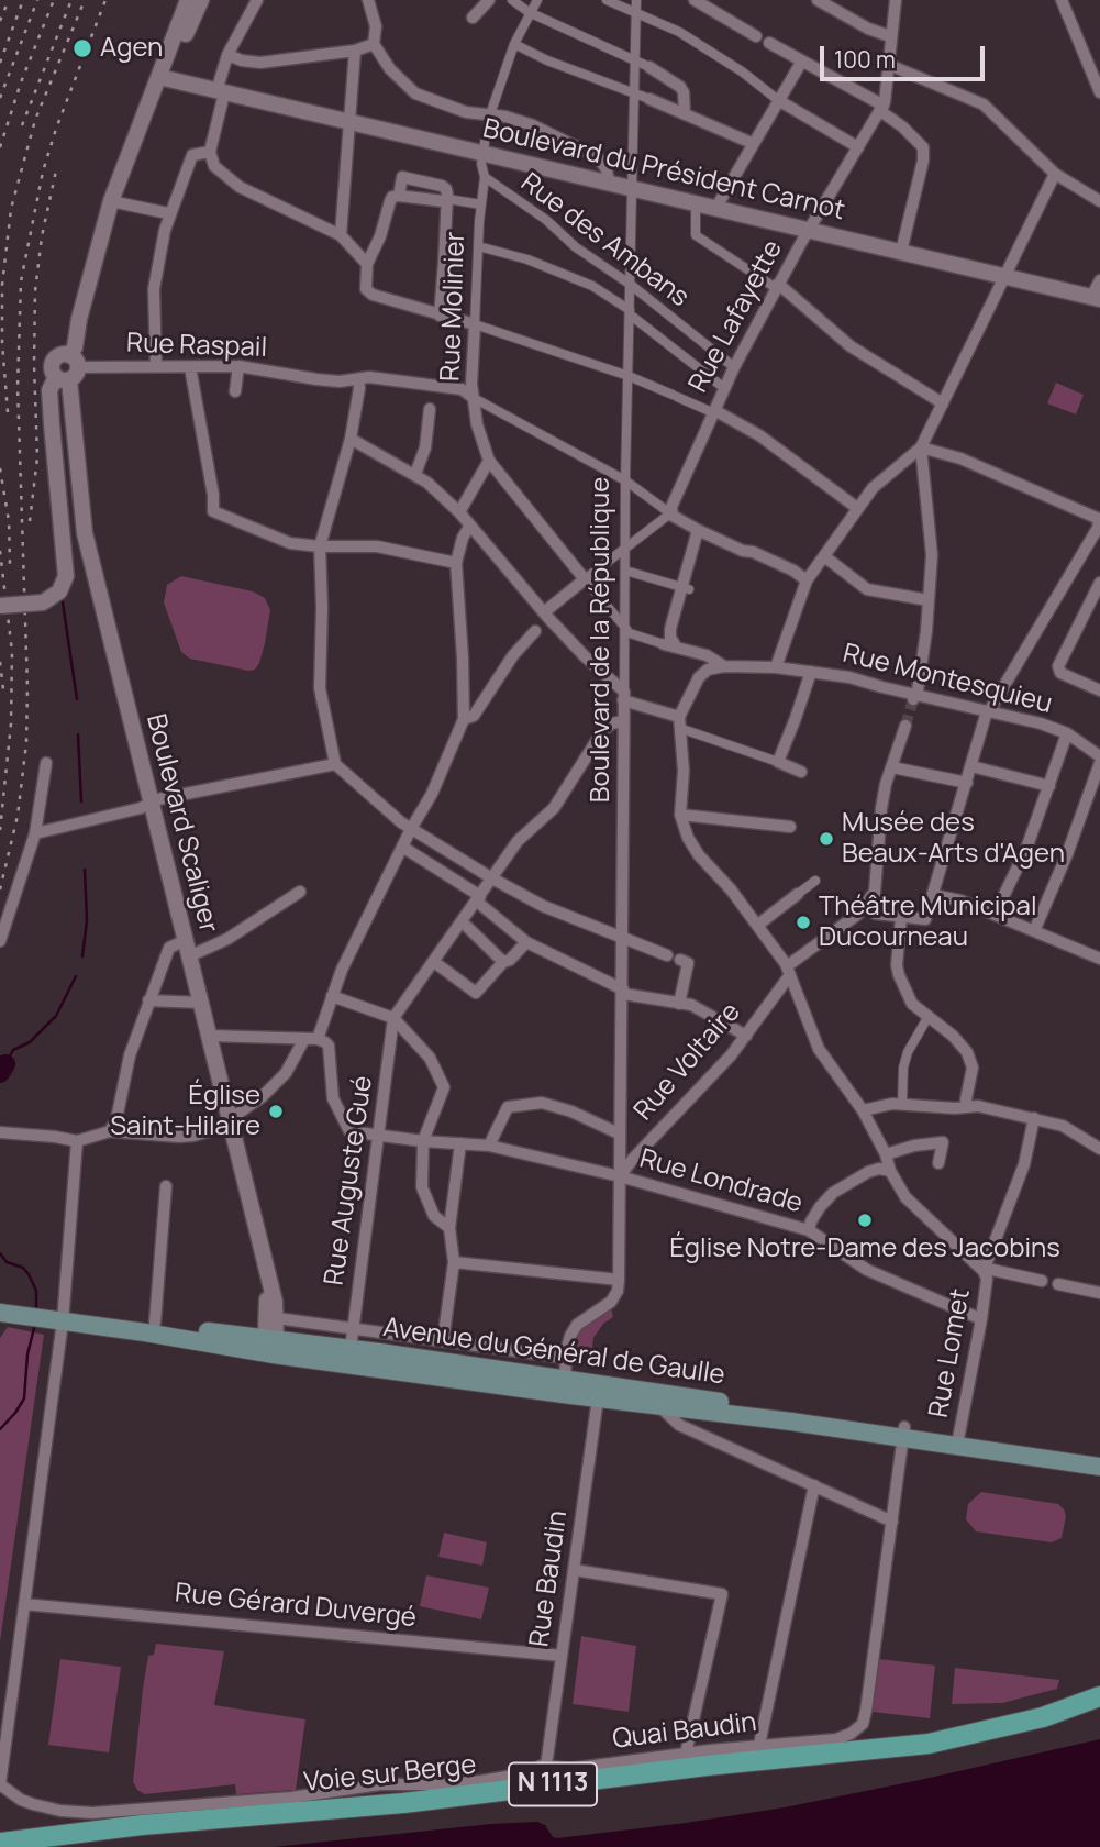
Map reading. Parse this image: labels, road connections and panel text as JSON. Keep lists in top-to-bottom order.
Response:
{
  "streets": {
    "main road": ["Avenue du Général de Gaulle", "Voie sur Berge", "N 1113"],
    "street": [
      "Boulevard du Président Carnot",
      "Rue des Ambans",
      "Rue Molinier",
      "Rue Lafayette",
      "Rue Raspail",
      "Boulevard de la République",
      "Rue Montesquieu",
      "Boulevard Scaliger",
      "Rue Voltaire",
      "Rue Auguste Gué",
      "Rue Londrade",
      "Rue Lomet",
      "Rue Baudin",
      "Rue Gérard Duvergé",
      "Quai Baudin"
    ]
  },
  "crossings": [
    ["Boulevard du Président Carnot", "Rue Molinier"],
    ["Boulevard du Président Carnot", "Rue Lafayette"],
    ["Boulevard du Président Carnot", "Boulevard de la République"],
    ["Rue des Ambans", "Rue Molinier"],
    ["Rue des Ambans", "Rue Lafayette"],
    ["Rue des Ambans", "Boulevard de la République"],
    ["Rue Molinier", "Rue Raspail"],
    ["Rue Raspail", "Boulevard Scaliger"],
    ["Boulevard de la République", "Rue Voltaire"],
    ["Boulevard de la République", "Rue Londrade"],
    ["Boulevard Scaliger", "Avenue du Général de Gaulle"],
    ["Rue Voltaire", "Rue Londrade"],
    ["Rue Auguste Gué", "Rue Londrade"],
    ["Rue Auguste Gué", "Avenue du Général de Gaulle"],
    ["Rue Londrade", "Rue Lomet"],
    ["Avenue du Général de Gaulle", "Rue Lomet"],
    ["Avenue du Général de Gaulle", "Rue Baudin"],
    ["Rue Baudin", "Rue Gérard Duvergé"],
    ["Rue Baudin", "Quai Baudin"]
  ],
  "places": [
    "Agen",
    "Musée des Beaux-Arts d'Agen",
    "Théâtre Municipal Ducourneau",
    "Église Saint-Hilaire",
    "Église Notre-Dame des Jacobins"
  ],
  "scale_bar": "100 m"
}
